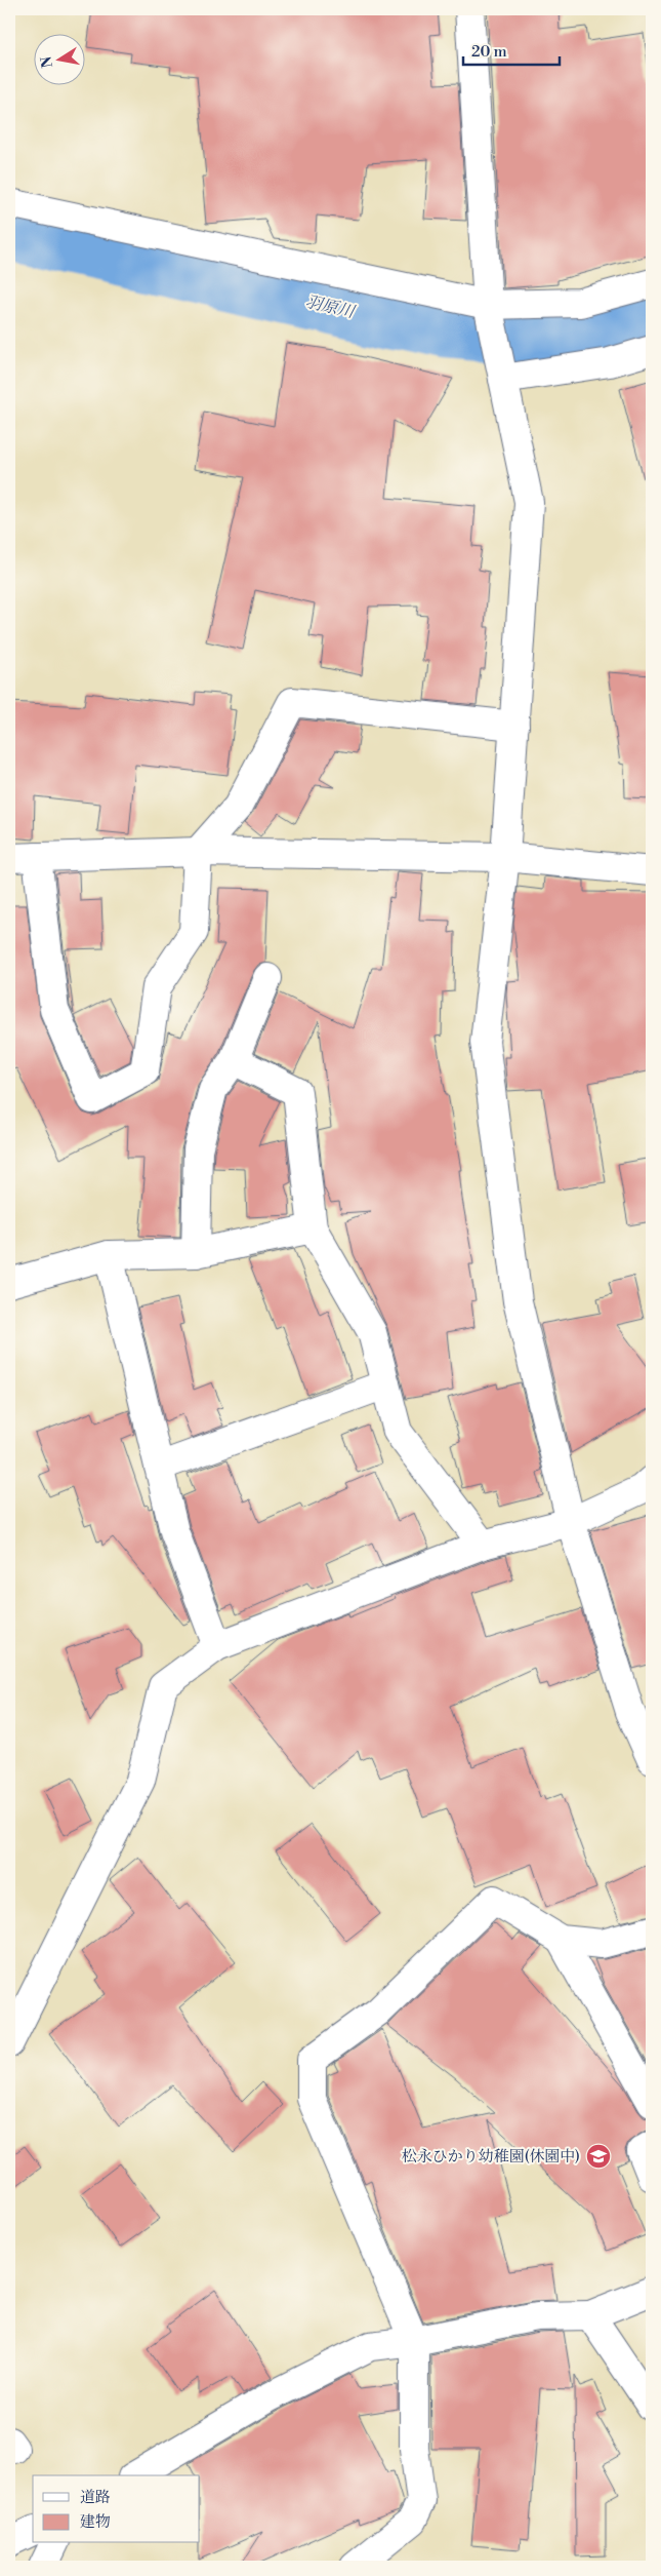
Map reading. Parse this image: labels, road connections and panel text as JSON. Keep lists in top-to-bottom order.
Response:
{
  "water": ["羽原川"],
  "places": {
    "school or university": ["松永ひかり幼稚園(休園中)"]
  },
  "legend": ["道路", "建物"],
  "scale_bar": "20 m",
  "north": "left"
}
